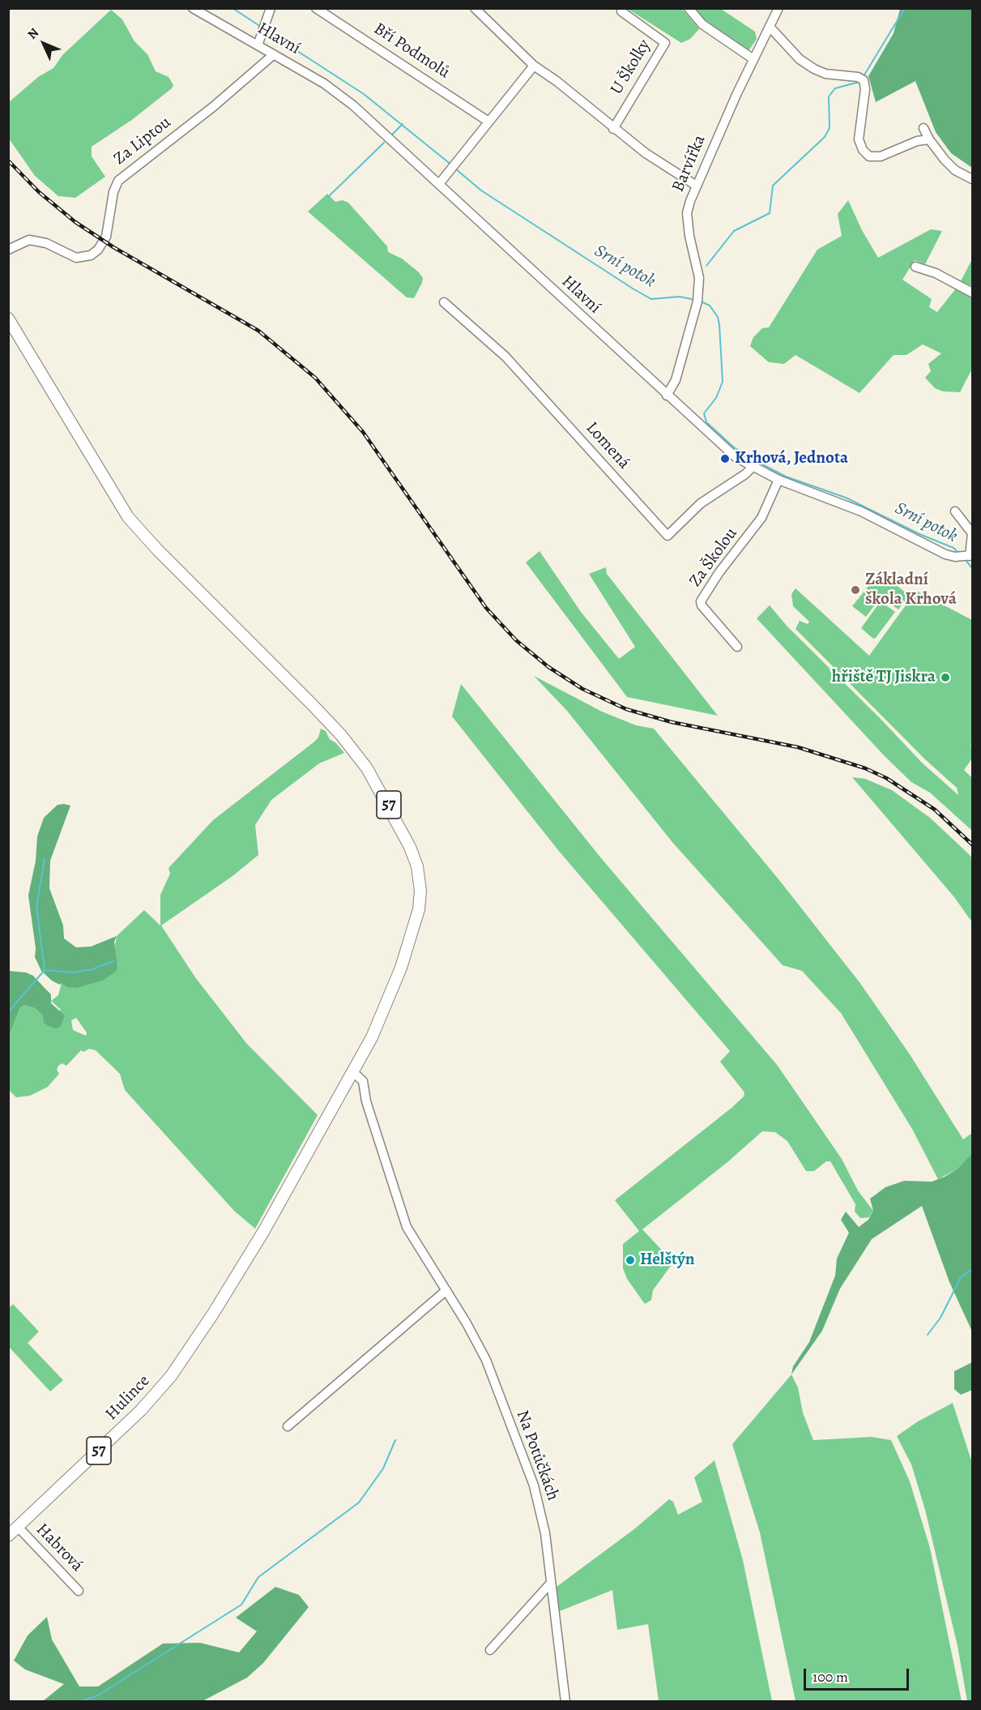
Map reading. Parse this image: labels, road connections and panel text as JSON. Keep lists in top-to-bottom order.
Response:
{
  "streets": {
    "main road": ["57", "Hulince"],
    "street": [
      "Hlavní",
      "Bří Podmolů",
      "U Školky",
      "Za Liptou",
      "Barvířka",
      "Lomená",
      "Za Školou",
      "Na Potůčkách",
      "Habrová"
    ]
  },
  "crossings": [
    ["Hlavní", "Za Liptou"],
    ["Hlavní", "Barvířka"],
    ["Hlavní", "Lomená"],
    ["Hlavní", "Za Školou"],
    ["57", "Hulince"],
    ["57", "Na Potůčkách"],
    ["Hulince", "Na Potůčkách"],
    ["Hulince", "Habrová"]
  ],
  "water": ["Srní potok"],
  "places": [
    "Krhová, Jednota",
    "Základní škola Krhová",
    "hřiště TJ Jiskra",
    "Helštýn"
  ],
  "scale_bar": "100 m",
  "north": "top left"
}
